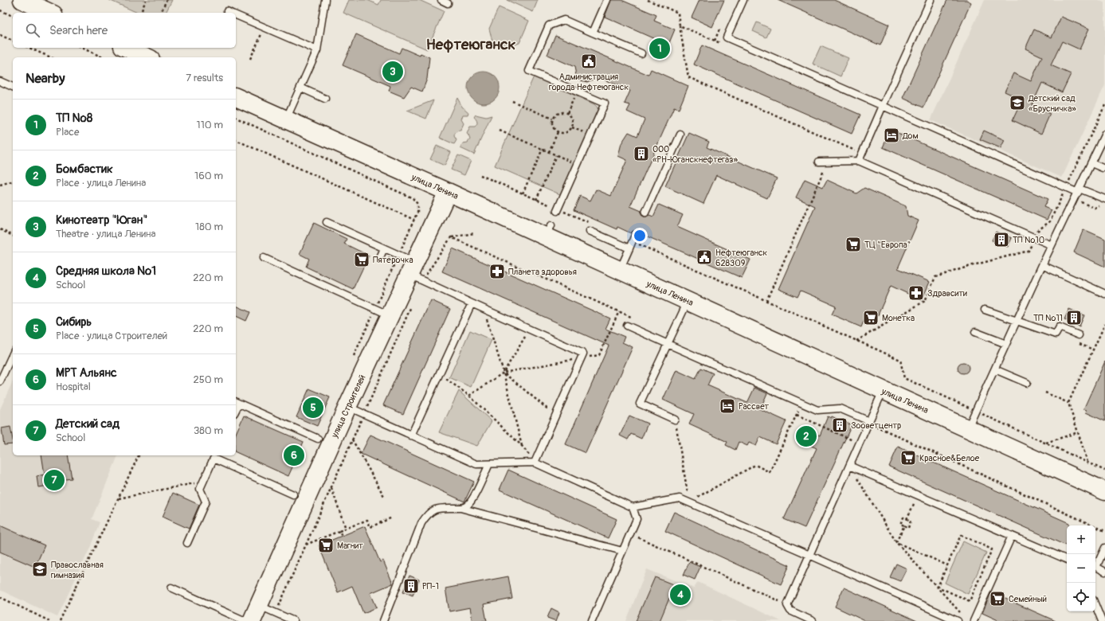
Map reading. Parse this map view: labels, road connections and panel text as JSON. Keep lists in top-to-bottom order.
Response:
{
  "streets": {
    "main road": ["улица Ленина", "улица Строителей"]
  },
  "crossings": [
    ["улица Ленина", "улица Строителей"]
  ],
  "districts": ["Нефтеюганск"],
  "places": {
    "public building": ["Администрация города Нефтеюганск", "Нефтеюганск 628309"],
    "school or university": ["Детский сад «Брусничка»", "Православная гимназия"],
    "hotel": ["Дом", "Рассвет"],
    "building": [
      "ООО «РН-Юганскнефтегаз»",
      "ТП №10",
      "ТП №11",
      "Зооветцентр",
      "РП-1"
    ],
    "supermarket": [
      "ТЦ \"Европа\"",
      "Пятёрочка",
      "Монетка",
      "Красное&Белое",
      "Магнит",
      "Семейный"
    ],
    "pharmacy": ["Планета здоровья", "Здравсити"]
  },
  "page": {
    "search": "Search here",
    "pins": [
      "1",
      "3",
      "5",
      "2",
      "6",
      "7",
      "4"
    ],
    "heading": ["Nearby", "7 results"],
    "list": [
      {
        "mark": "1",
        "name": "ТП №8",
        "note": "Place",
        "value": "110 m"
      },
      {
        "mark": "2",
        "name": "Бомбастик",
        "note": "Place · улица Ленина",
        "value": "160 m"
      },
      {
        "mark": "3",
        "name": "Кинотеатр \"Юган\"",
        "note": "Theatre · улица Ленина",
        "value": "180 m"
      },
      {
        "mark": "4",
        "name": "Средняя школа №1",
        "note": "School",
        "value": "220 m"
      },
      {
        "mark": "5",
        "name": "Сибирь",
        "note": "Place · улица Строителей",
        "value": "220 m"
      },
      {
        "mark": "6",
        "name": "МРТ Альянс",
        "note": "Hospital",
        "value": "250 m"
      },
      {
        "mark": "7",
        "name": "Детский сад",
        "note": "School",
        "value": "380 m"
      }
    ],
    "map_buttons": ["+", "−"]
  }
}
